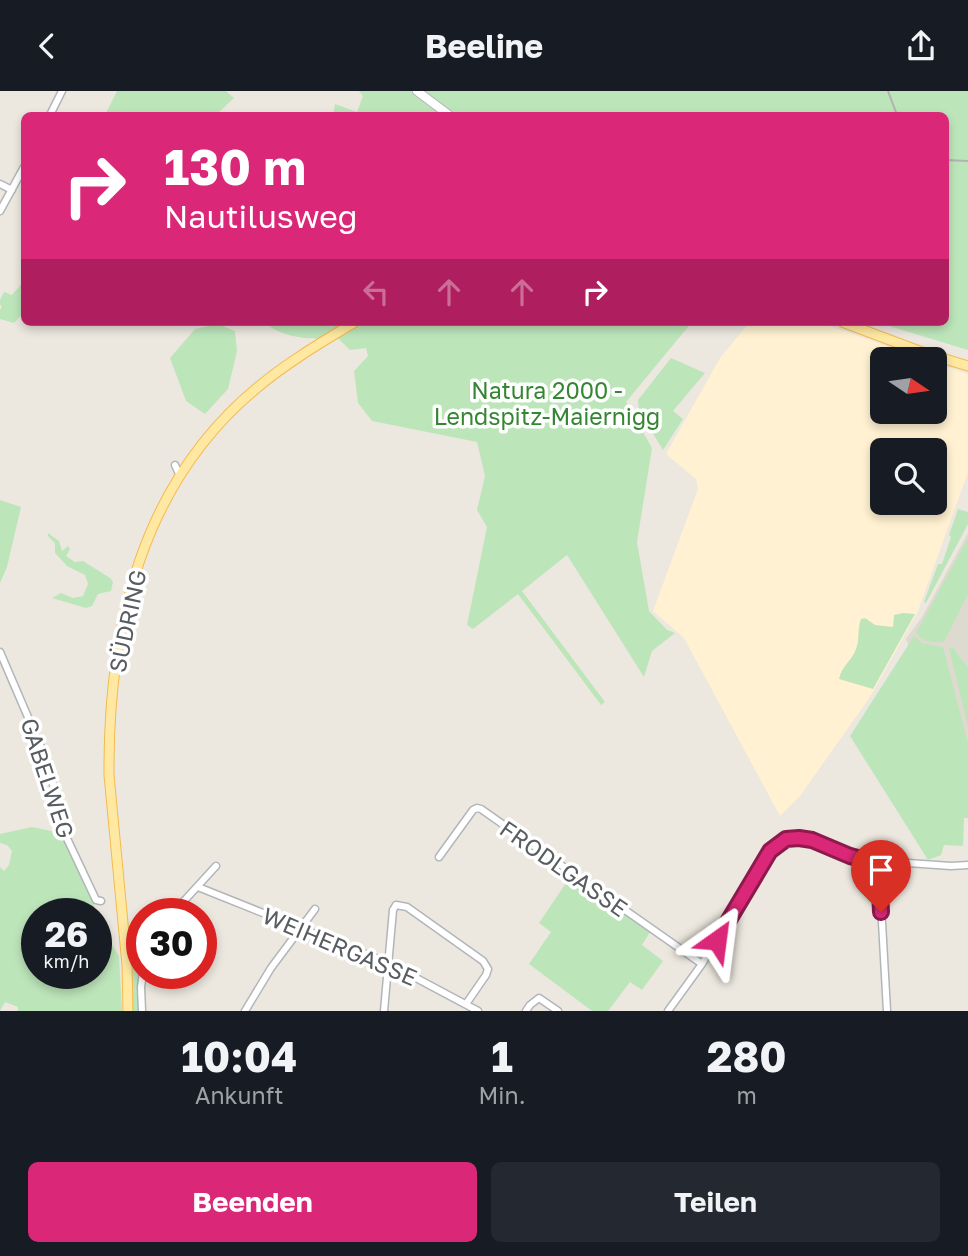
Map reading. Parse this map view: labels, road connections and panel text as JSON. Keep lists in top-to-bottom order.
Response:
{
  "streets": {
    "main road": ["SÜDRING"],
    "street": ["GABELWEG", "FRODLGASSE", "WEIHERGASSE"]
  },
  "parks": ["Natura 2000 - Lendspitz-Maiernigg"],
  "north": "right",
  "page": {
    "header": "Beeline",
    "turn": ["130 m", "Nautilusweg"],
    "speed": "26 km/h",
    "limit": "30",
    "eta": [
      "10:04",
      "Ankunft",
      "1",
      "Min.",
      "280",
      "m"
    ],
    "buttons": ["Beenden", "Teilen"]
  }
}
